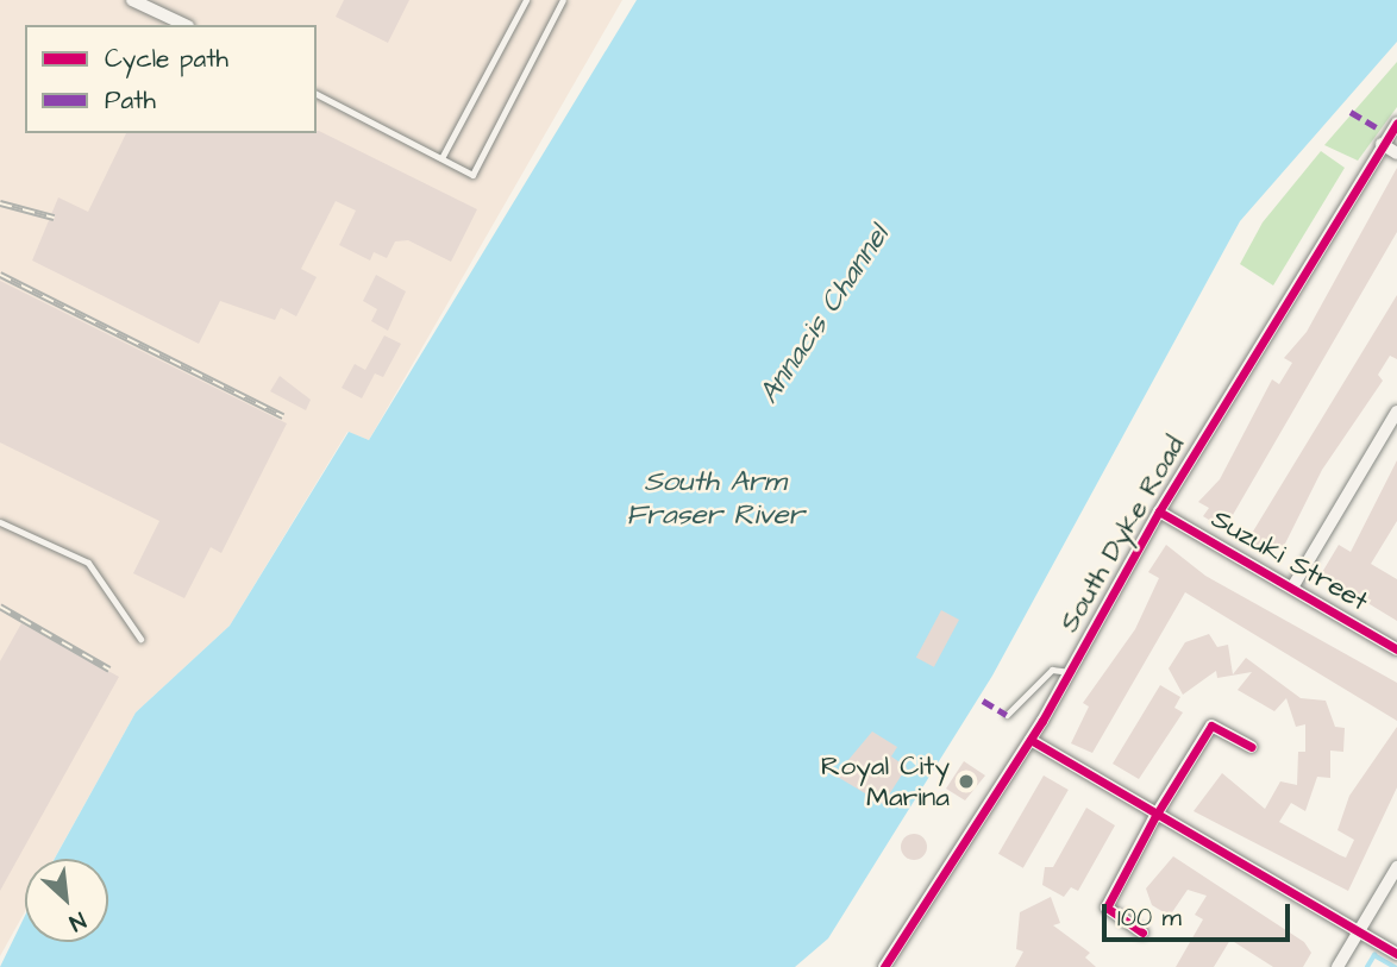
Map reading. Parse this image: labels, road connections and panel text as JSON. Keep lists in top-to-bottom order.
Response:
{
  "streets": {
    "street": ["South Dyke Road", "Suzuki Street"]
  },
  "crossings": [
    ["South Dyke Road", "Suzuki Street"]
  ],
  "water": ["Annacis Channel", "South Arm Fraser River"],
  "places": ["Royal City Marina"],
  "legend": ["Cycle path", "Path"],
  "scale_bar": "100 m",
  "north": "bottom right"
}
